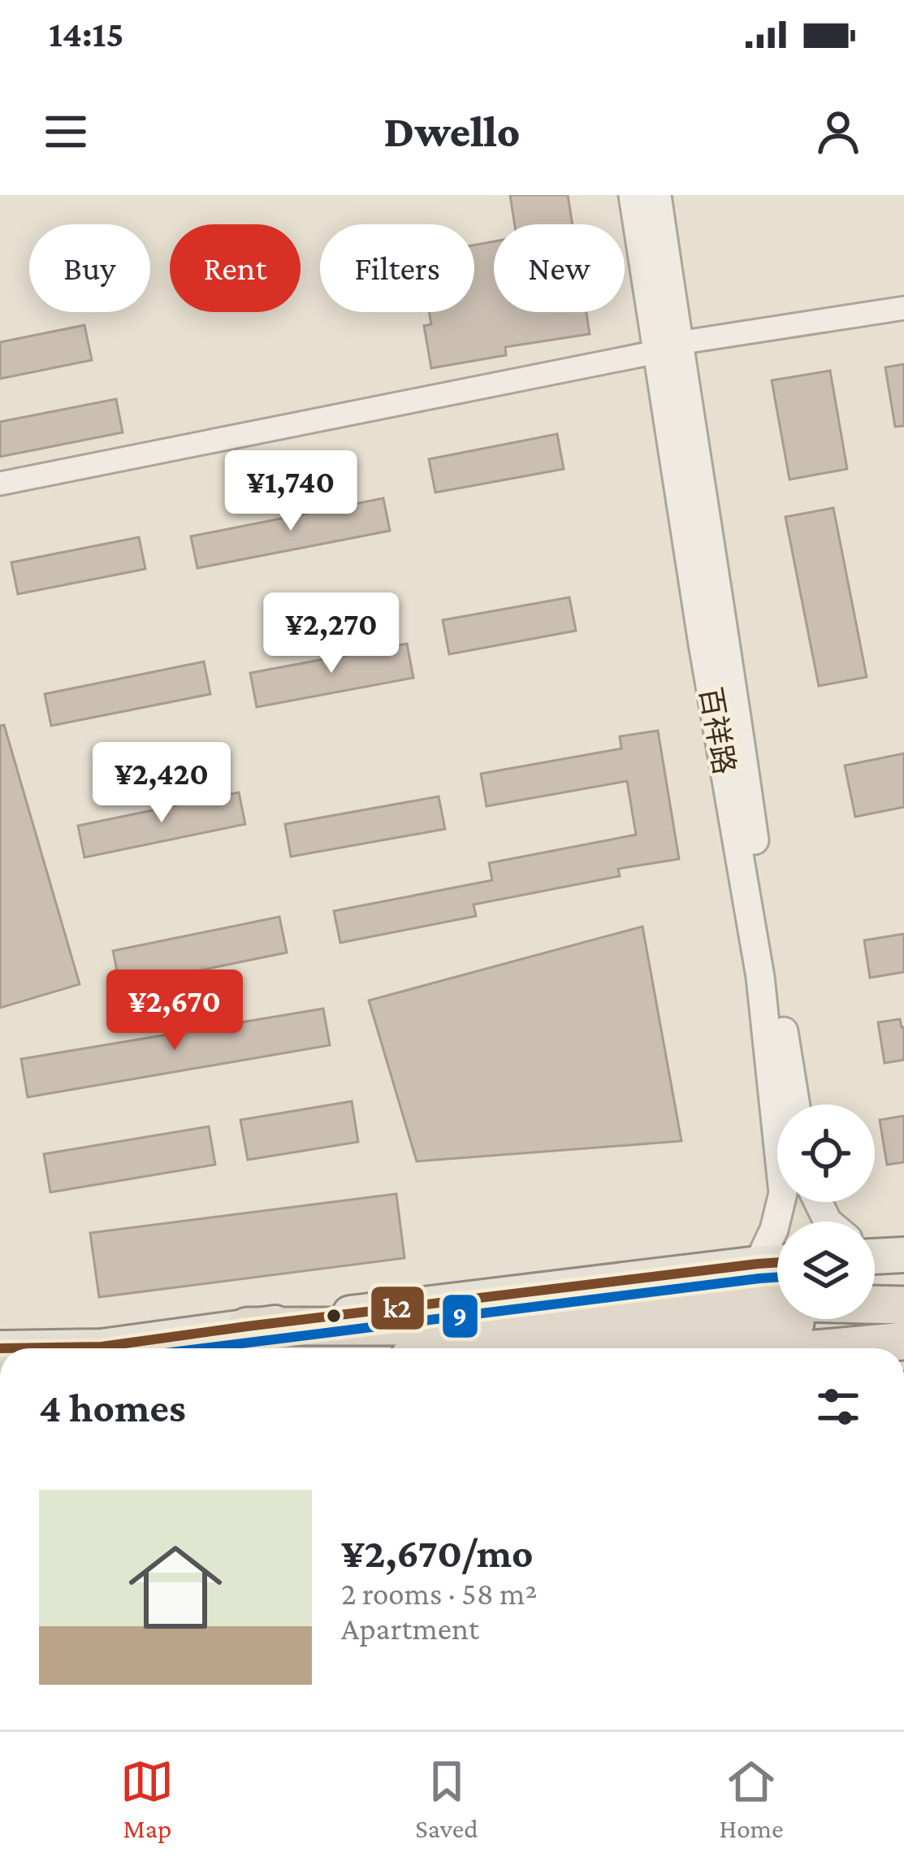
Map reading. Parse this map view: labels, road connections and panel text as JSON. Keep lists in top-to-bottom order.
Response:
{
  "streets": {
    "street": ["百祥路"]
  },
  "lines": ["transit line k2", "transit line 9"],
  "page": {
    "status": "14:15",
    "header": "Dwello",
    "chip": [
      "Buy",
      "Rent",
      "Filters",
      "New"
    ],
    "price": [
      "¥1,740",
      "¥2,270",
      "¥2,420",
      "¥2,670"
    ],
    "heading": "4 homes",
    "list": [
      {
        "name": "¥2,670/mo",
        "note": "2 rooms · 58 m² · Apartment"
      }
    ],
    "tabs": ["Map", "Saved", "Home"]
  }
}
